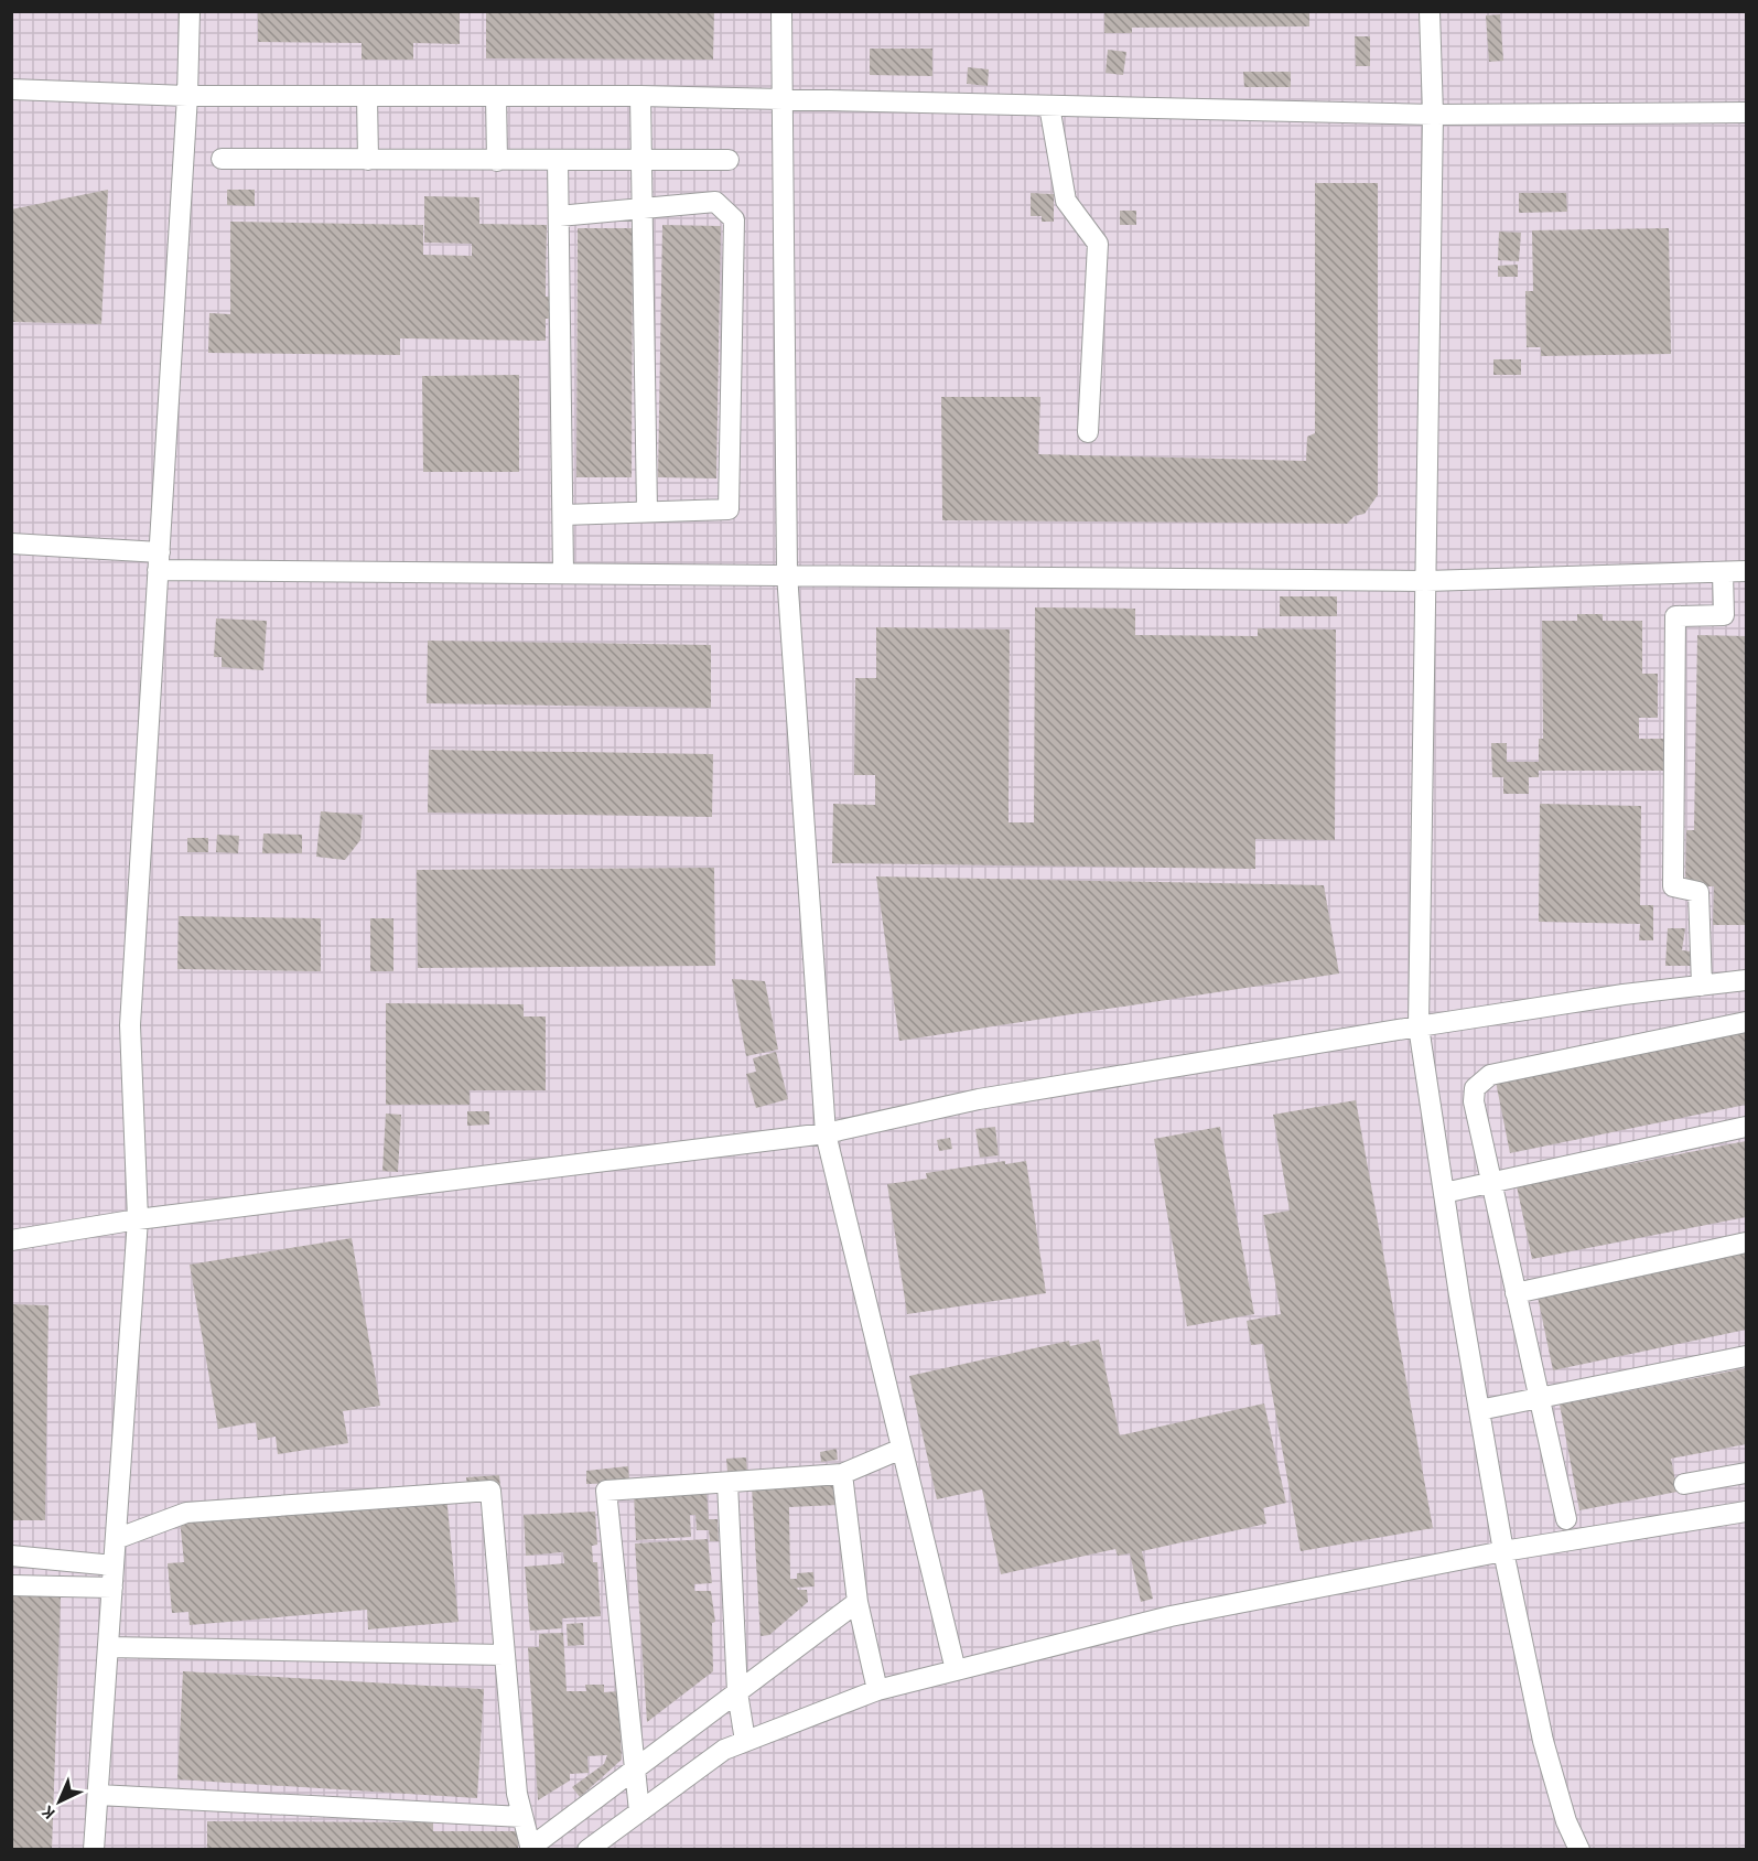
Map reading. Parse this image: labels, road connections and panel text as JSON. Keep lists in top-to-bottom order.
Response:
{
  "north": "bottom left"
}
